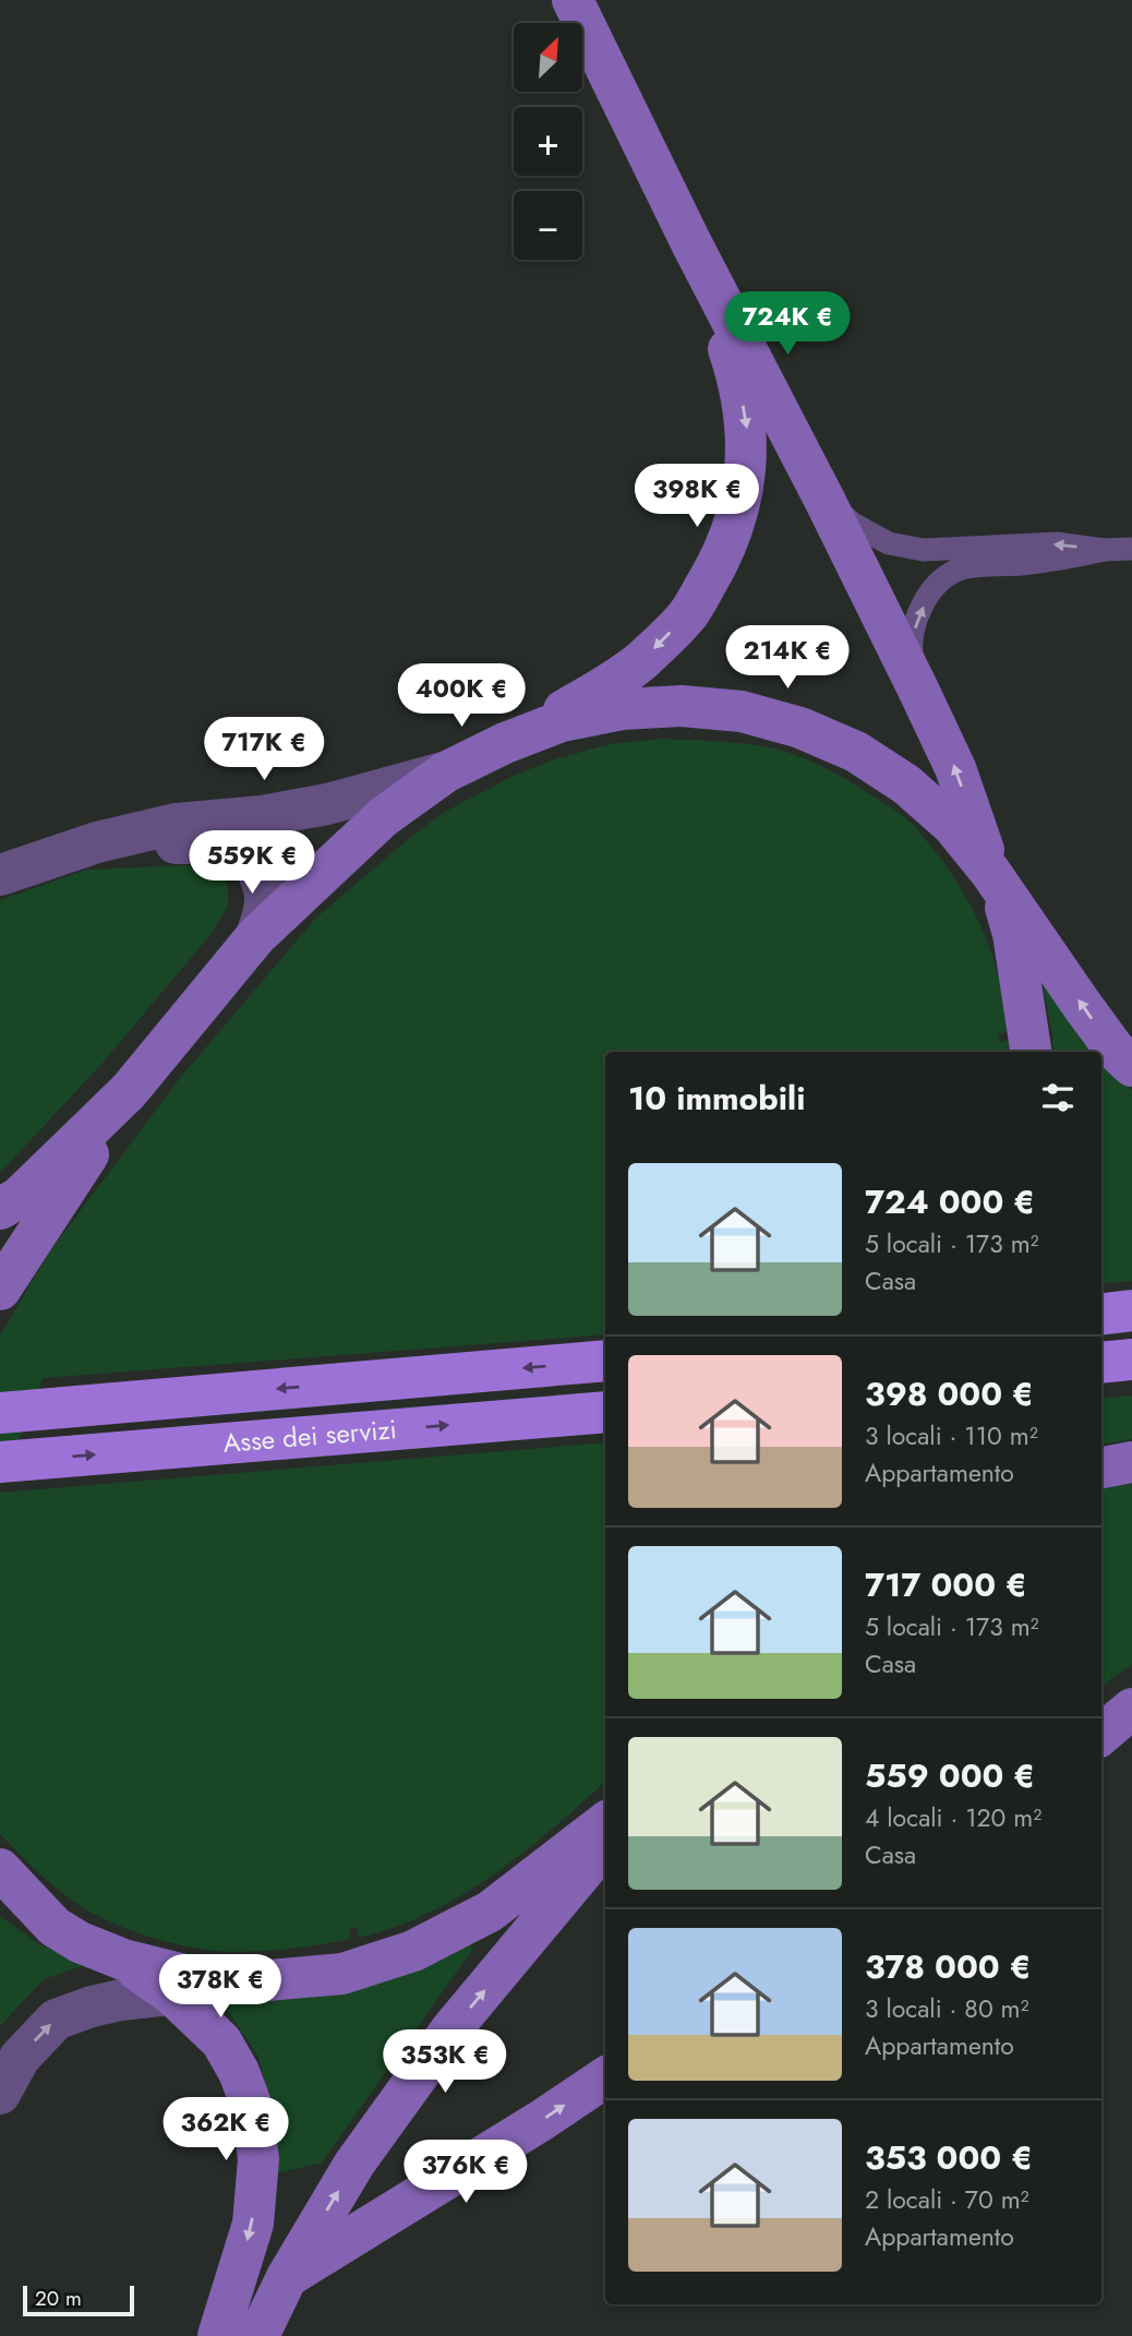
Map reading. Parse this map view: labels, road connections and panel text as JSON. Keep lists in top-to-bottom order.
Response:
{
  "streets": {
    "main road": ["Asse dei servizi"]
  },
  "scale_bar": "20 m",
  "north": "top right",
  "page": {
    "map_buttons": ["+", "−"],
    "price": [
      "724K €",
      "398K €",
      "214K €",
      "400K €",
      "717K €",
      "559K €",
      "378K €",
      "353K €",
      "362K €",
      "376K €"
    ],
    "heading": "10 immobili",
    "list": [
      {
        "name": "724 000 €",
        "note": "5 locali · 173 m² · Casa"
      },
      {
        "name": "398 000 €",
        "note": "3 locali · 110 m² · Appartamento"
      },
      {
        "name": "717 000 €",
        "note": "5 locali · 173 m² · Casa"
      },
      {
        "name": "559 000 €",
        "note": "4 locali · 120 m² · Casa"
      },
      {
        "name": "378 000 €",
        "note": "3 locali · 80 m² · Appartamento"
      },
      {
        "name": "353 000 €",
        "note": "2 locali · 70 m² · Appartamento"
      }
    ],
    "scale": "20 m"
  }
}
